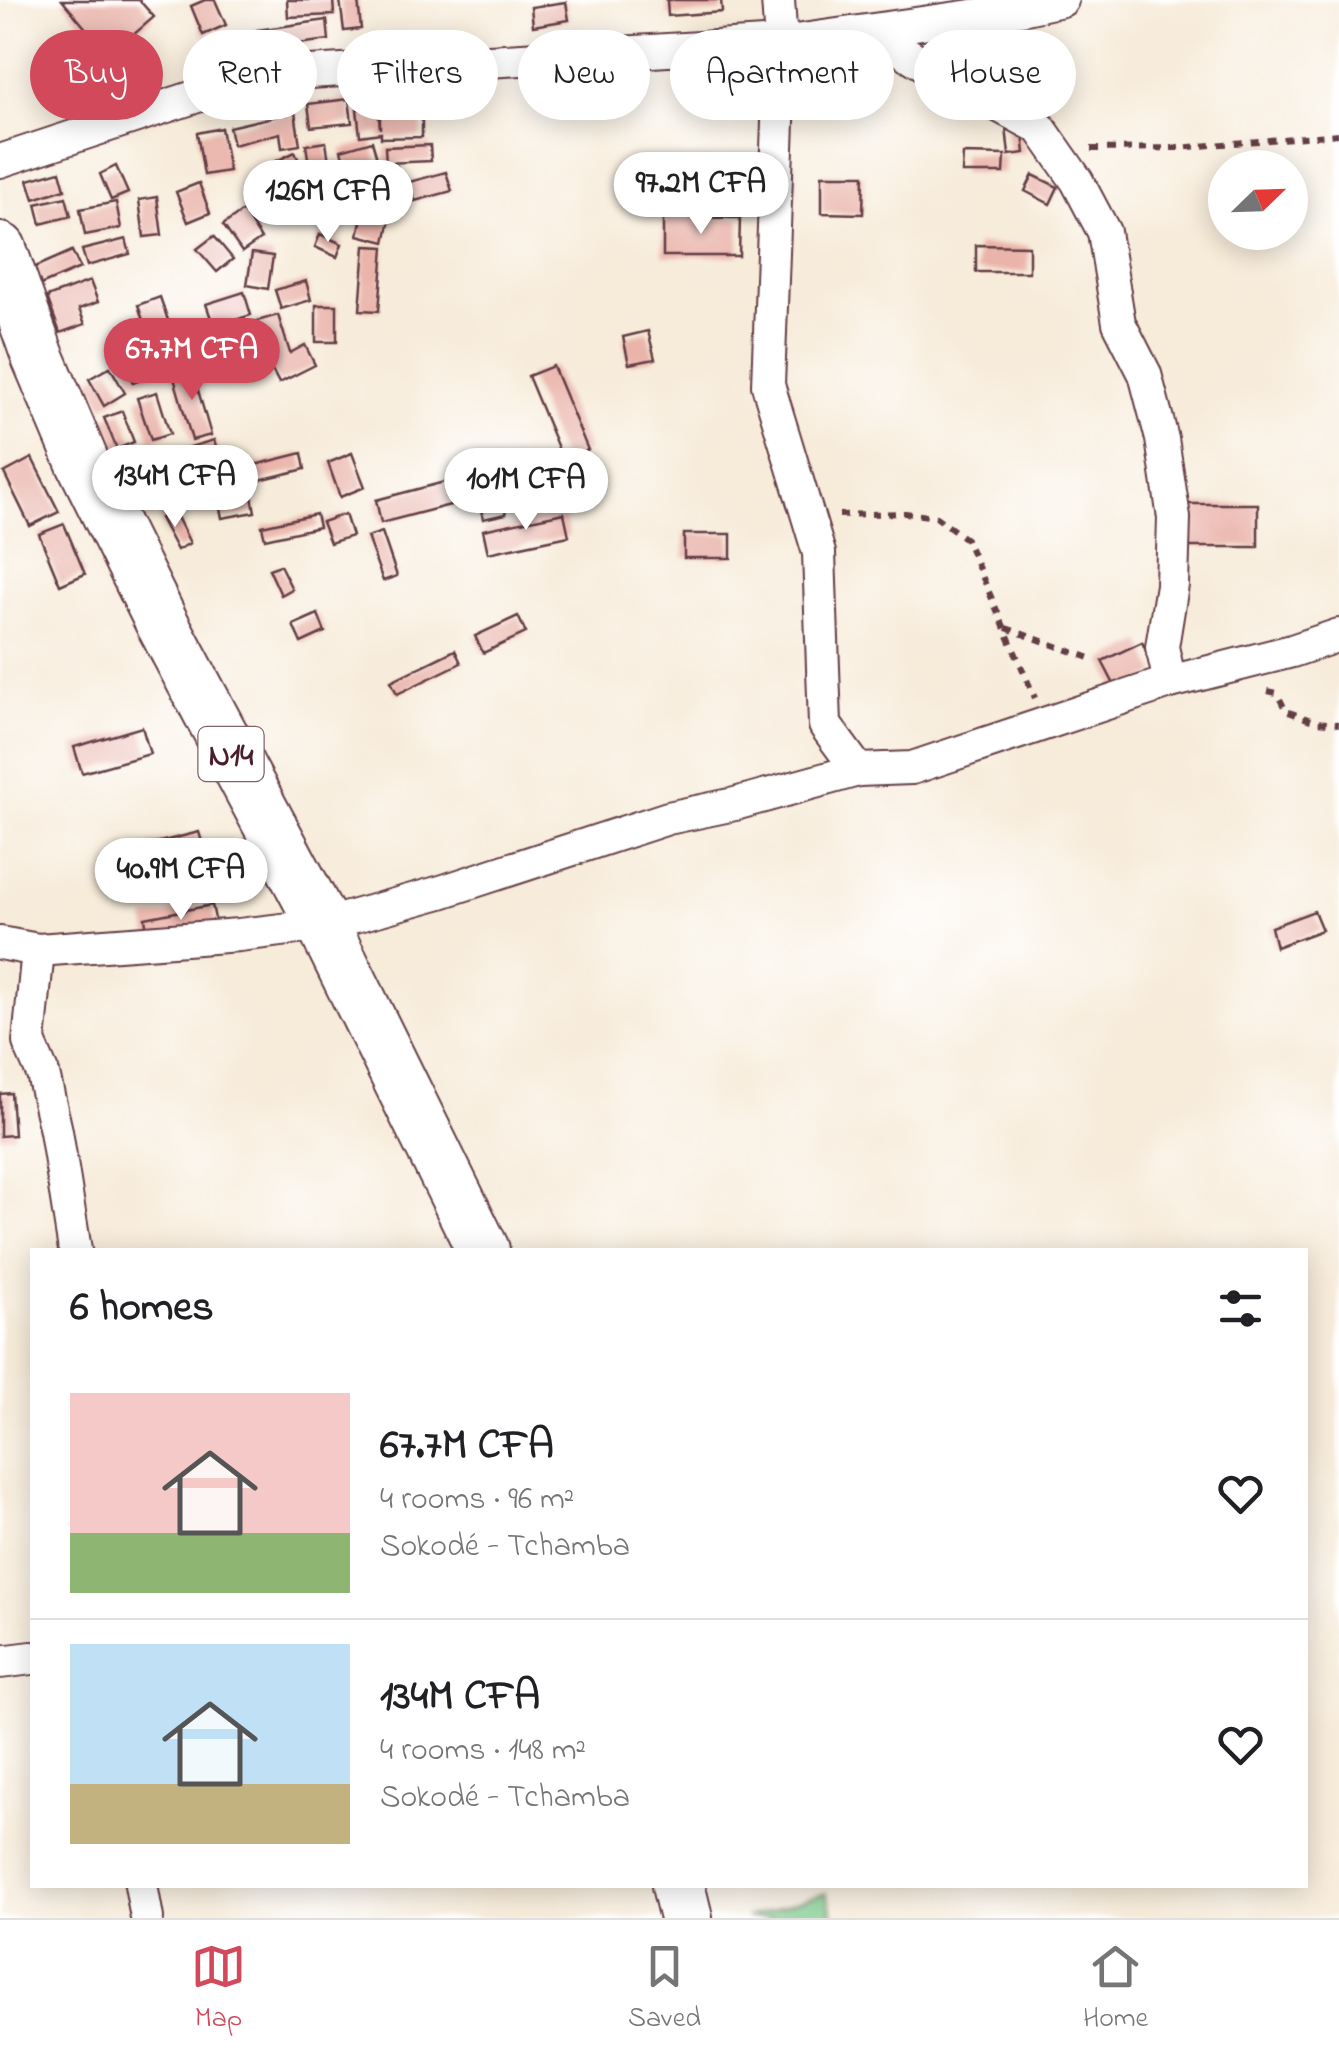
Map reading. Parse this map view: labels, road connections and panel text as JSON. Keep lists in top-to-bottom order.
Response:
{
  "streets": {
    "main road": ["N14"]
  },
  "north": "top right",
  "page": {
    "chip": [
      "Buy",
      "Rent",
      "Filters",
      "New",
      "Apartment",
      "House"
    ],
    "price": [
      "97.2M CFA",
      "126M CFA",
      "67.7M CFA",
      "134M CFA",
      "101M CFA",
      "40.9M CFA"
    ],
    "heading": "6 homes",
    "list": [
      {
        "name": "67.7M CFA",
        "note": "4 rooms · 96 m² · Sokodé - Tchamba"
      },
      {
        "name": "134M CFA",
        "note": "4 rooms · 148 m² · Sokodé - Tchamba"
      }
    ],
    "tabs": ["Map", "Saved", "Home"]
  }
}
